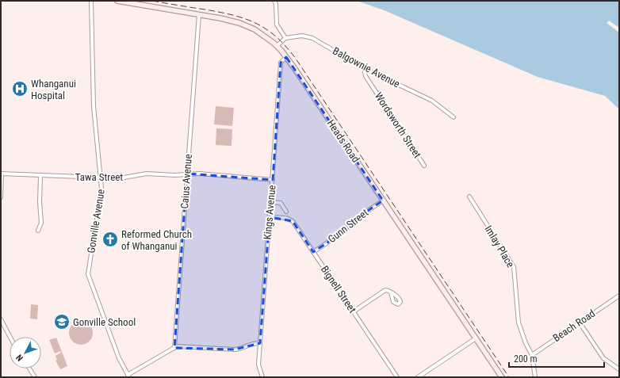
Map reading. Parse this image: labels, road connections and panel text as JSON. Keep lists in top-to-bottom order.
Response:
{
  "streets": {
    "main road": ["Heads Road"],
    "street": [
      "Balgownie Avenue",
      "Wordsworth Street",
      "Tawa Street",
      "Caius Avenue",
      "Kings Avenue",
      "Gonville Avenue",
      "Gunn Street",
      "Imlay Place",
      "Bignell Street",
      "Beach Road"
    ]
  },
  "crossings": [
    ["Balgownie Avenue", "Wordsworth Street"],
    ["Heads Road", "Caius Avenue"],
    ["Heads Road", "Kings Avenue"],
    ["Heads Road", "Gunn Street"],
    ["Tawa Street", "Caius Avenue"],
    ["Tawa Street", "Kings Avenue"],
    ["Tawa Street", "Gonville Avenue"],
    ["Kings Avenue", "Bignell Street"],
    ["Gunn Street", "Bignell Street"],
    ["Imlay Place", "Beach Road"]
  ],
  "places": {
    "hospital": ["Whanganui Hospital"],
    "church": ["Reformed Church of Whanganui"],
    "school or university": ["Gonville School"]
  },
  "scale_bar": "200 m",
  "north": "bottom left"
}
